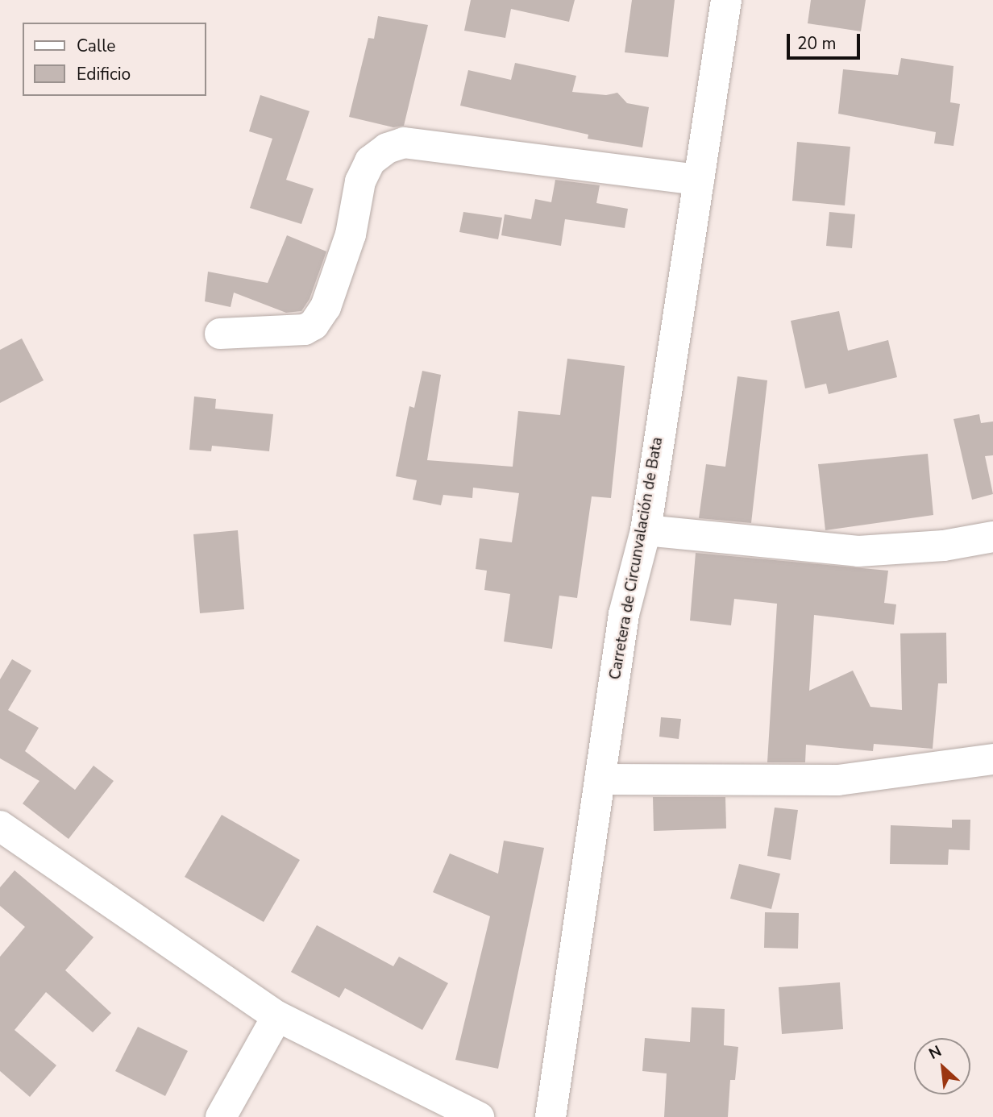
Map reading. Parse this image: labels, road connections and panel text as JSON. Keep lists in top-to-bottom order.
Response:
{
  "streets": {
    "street": ["Carretera de Circunvalación de Bata"]
  },
  "legend": ["Calle", "Edificio"],
  "scale_bar": "20 m",
  "north": "top left"
}
